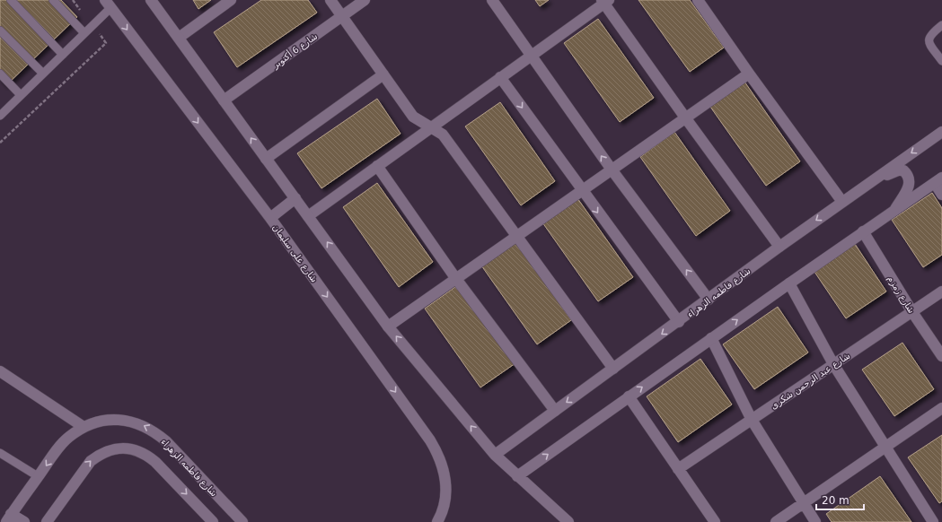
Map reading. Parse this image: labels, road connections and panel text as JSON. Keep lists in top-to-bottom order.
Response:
{
  "streets": {
    "street": [
      "شارع 6 أكتوبر",
      "شارع على سليمان",
      "شارع فاطمه الزهراء",
      "شارع زمزم",
      "شارع عبد الرحمن شكرى"
    ]
  },
  "crossings": [
    ["شارع زمزم", "شارع عبد الرحمن شكرى"]
  ],
  "scale_bar": "20 m"
}
